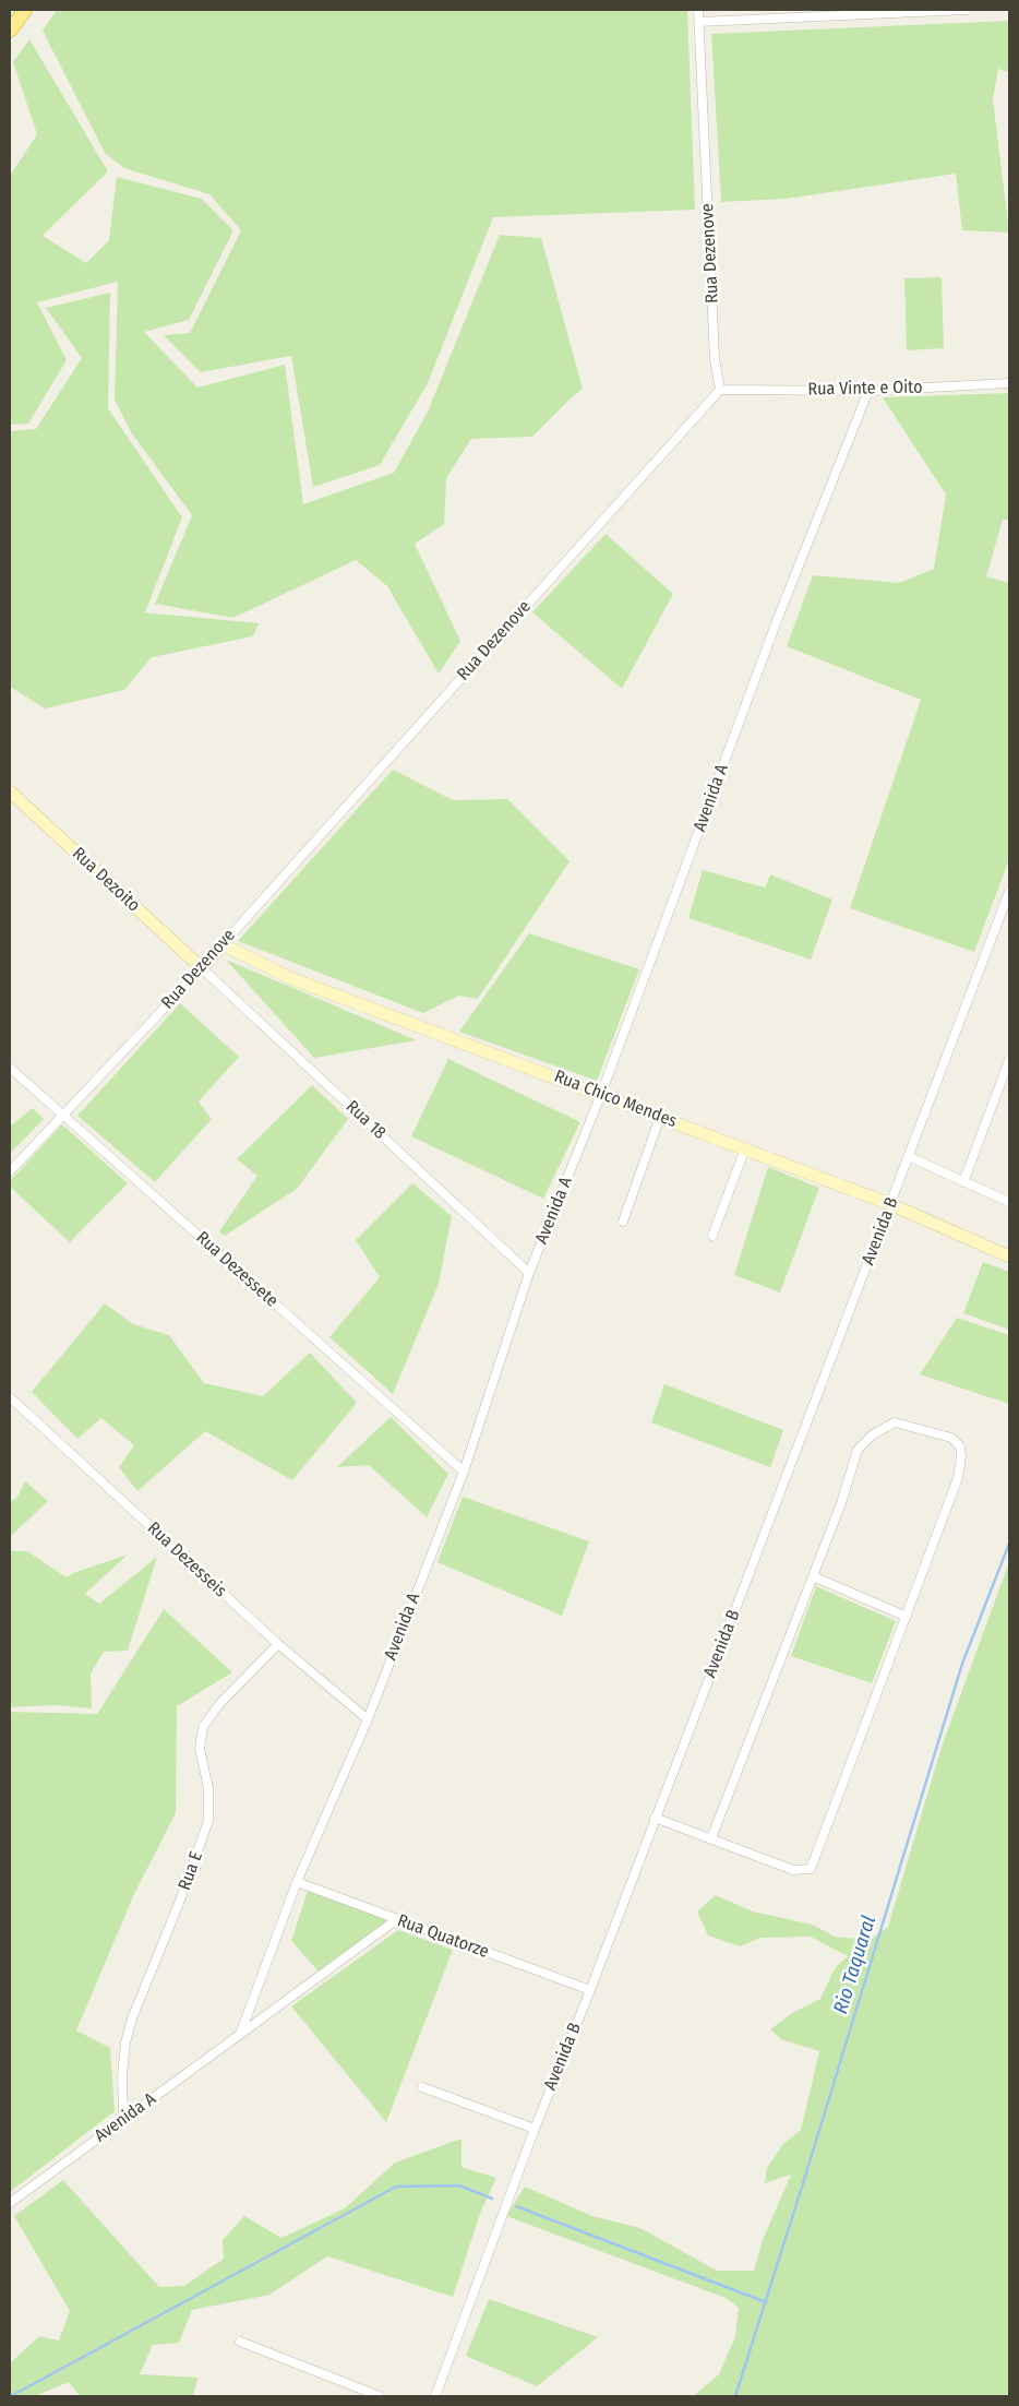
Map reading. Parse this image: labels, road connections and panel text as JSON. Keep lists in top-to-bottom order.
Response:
{
  "streets": {
    "main road": ["Rua Dezenove", "Rua Dezoito", "Rua Chico Mendes"],
    "street": [
      "Rua Vinte e Oito",
      "Avenida A",
      "Rua 18",
      "Avenida B",
      "Rua Dezessete",
      "Rua Dezesseis",
      "Rua E",
      "Rua Quatorze"
    ]
  },
  "crossings": [
    ["Rua Dezenove", "Rua Vinte e Oito"],
    ["Rua Dezenove", "Rua Dezoito"],
    ["Rua Dezenove", "Rua Chico Mendes"],
    ["Rua Dezenove", "Rua 18"],
    ["Rua Dezenove", "Rua Dezessete"],
    ["Rua Vinte e Oito", "Avenida A"],
    ["Avenida A", "Rua Chico Mendes"],
    ["Avenida A", "Rua 18"],
    ["Avenida A", "Rua Dezessete"],
    ["Avenida A", "Rua Dezesseis"],
    ["Avenida A", "Rua E"],
    ["Avenida A", "Rua Quatorze"],
    ["Rua Dezoito", "Rua 18"],
    ["Rua Chico Mendes", "Avenida B"],
    ["Avenida B", "Rua Quatorze"],
    ["Rua Dezesseis", "Rua E"]
  ],
  "water": ["Rio Taquaral"]
}
